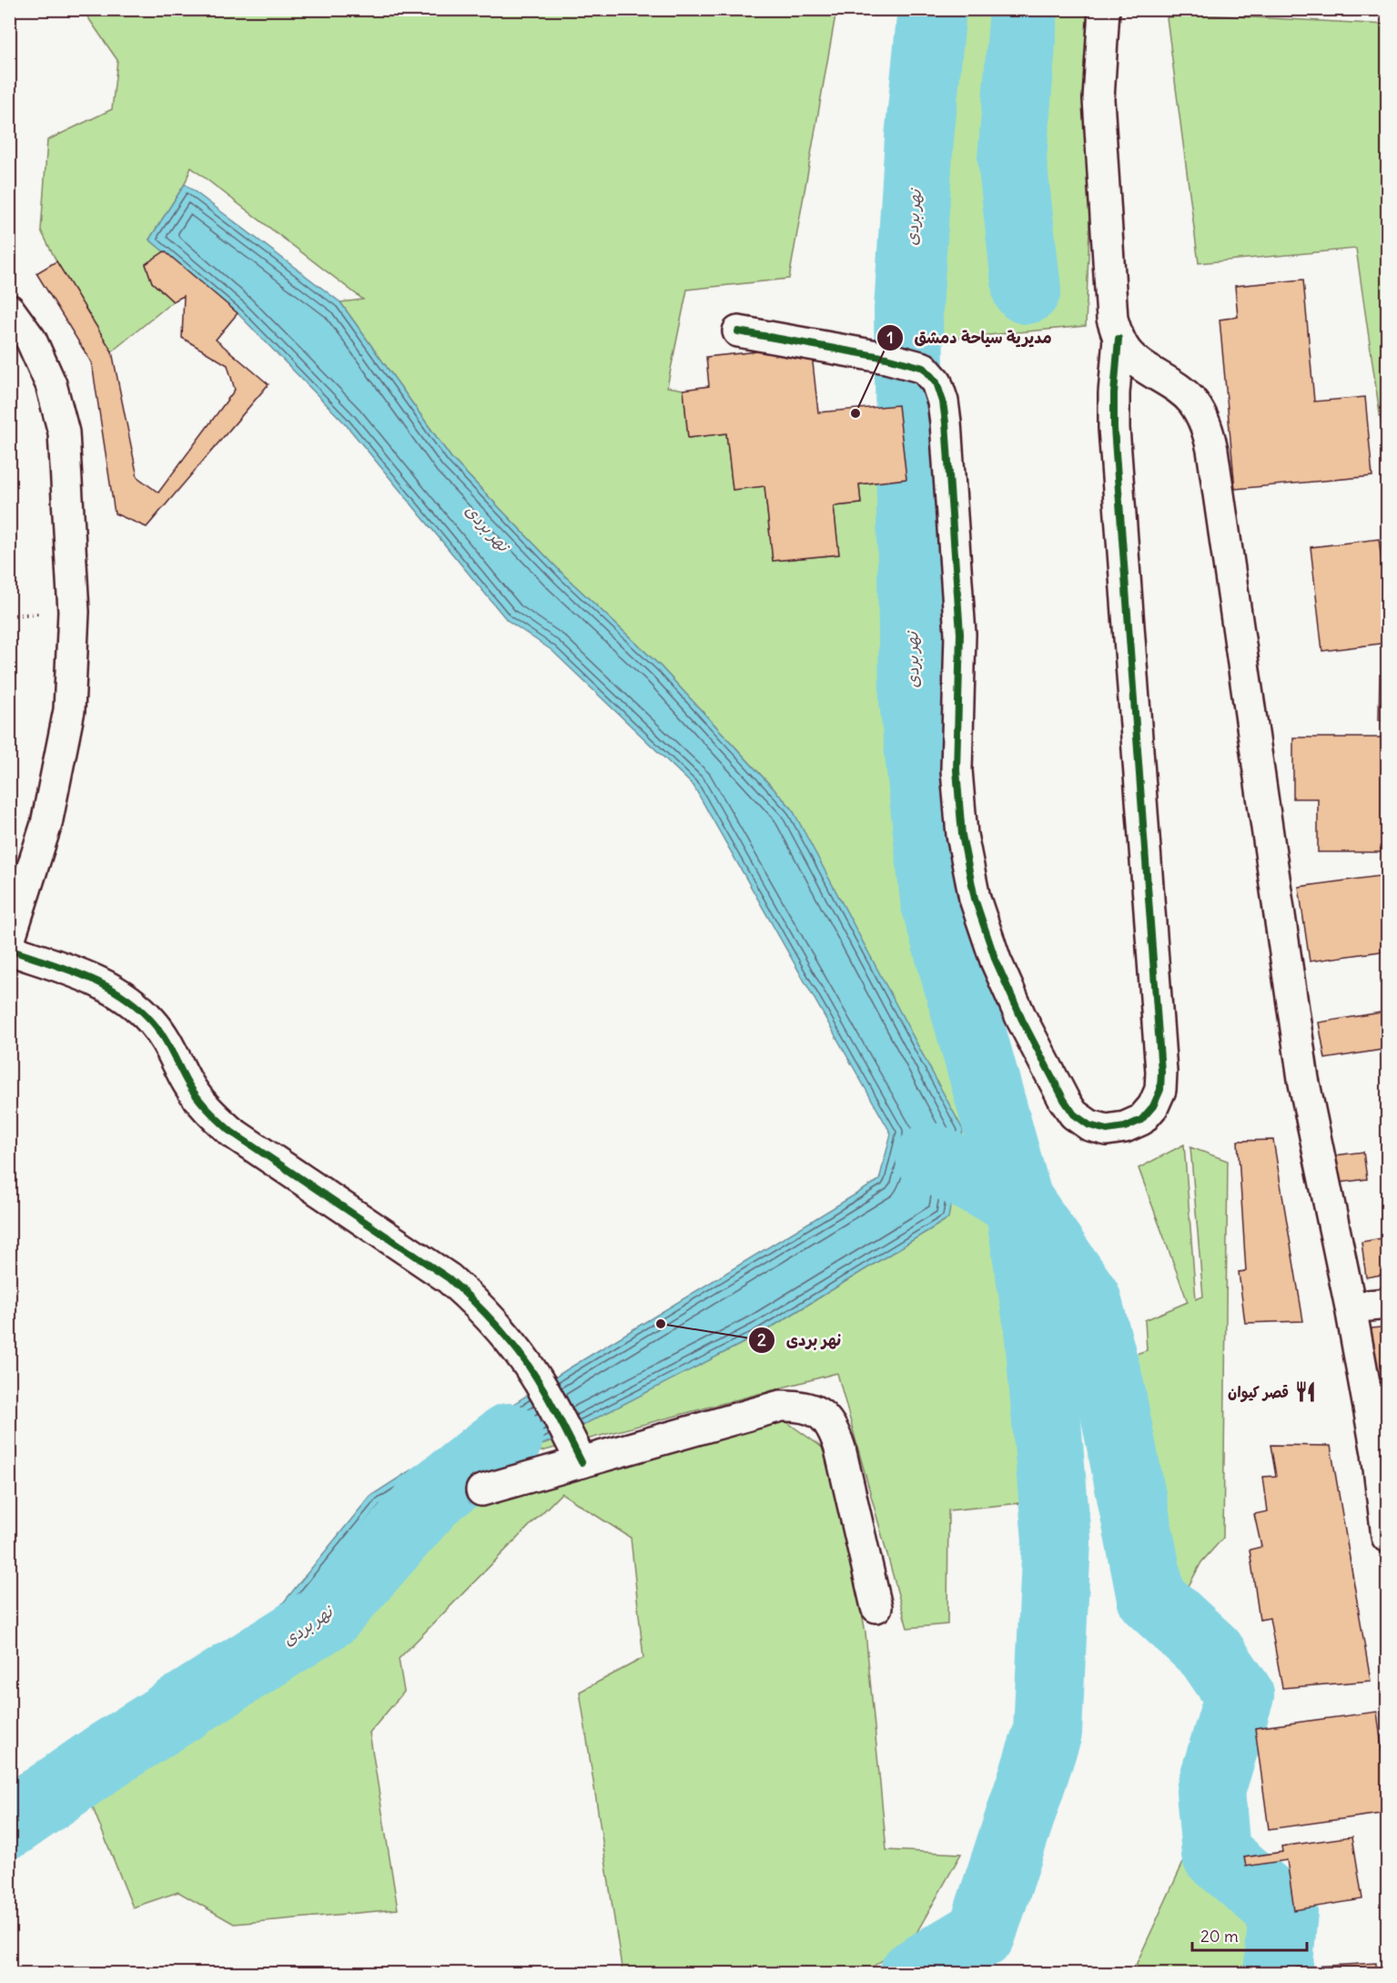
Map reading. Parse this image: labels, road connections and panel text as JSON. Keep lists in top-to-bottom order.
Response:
{
  "water": ["نهر بردى"],
  "places": {
    "other": ["مديرية سياحة دمشق", "نهر بردى"],
    "restaurant": ["قصر كيوان"]
  },
  "scale_bar": "20 m"
}
